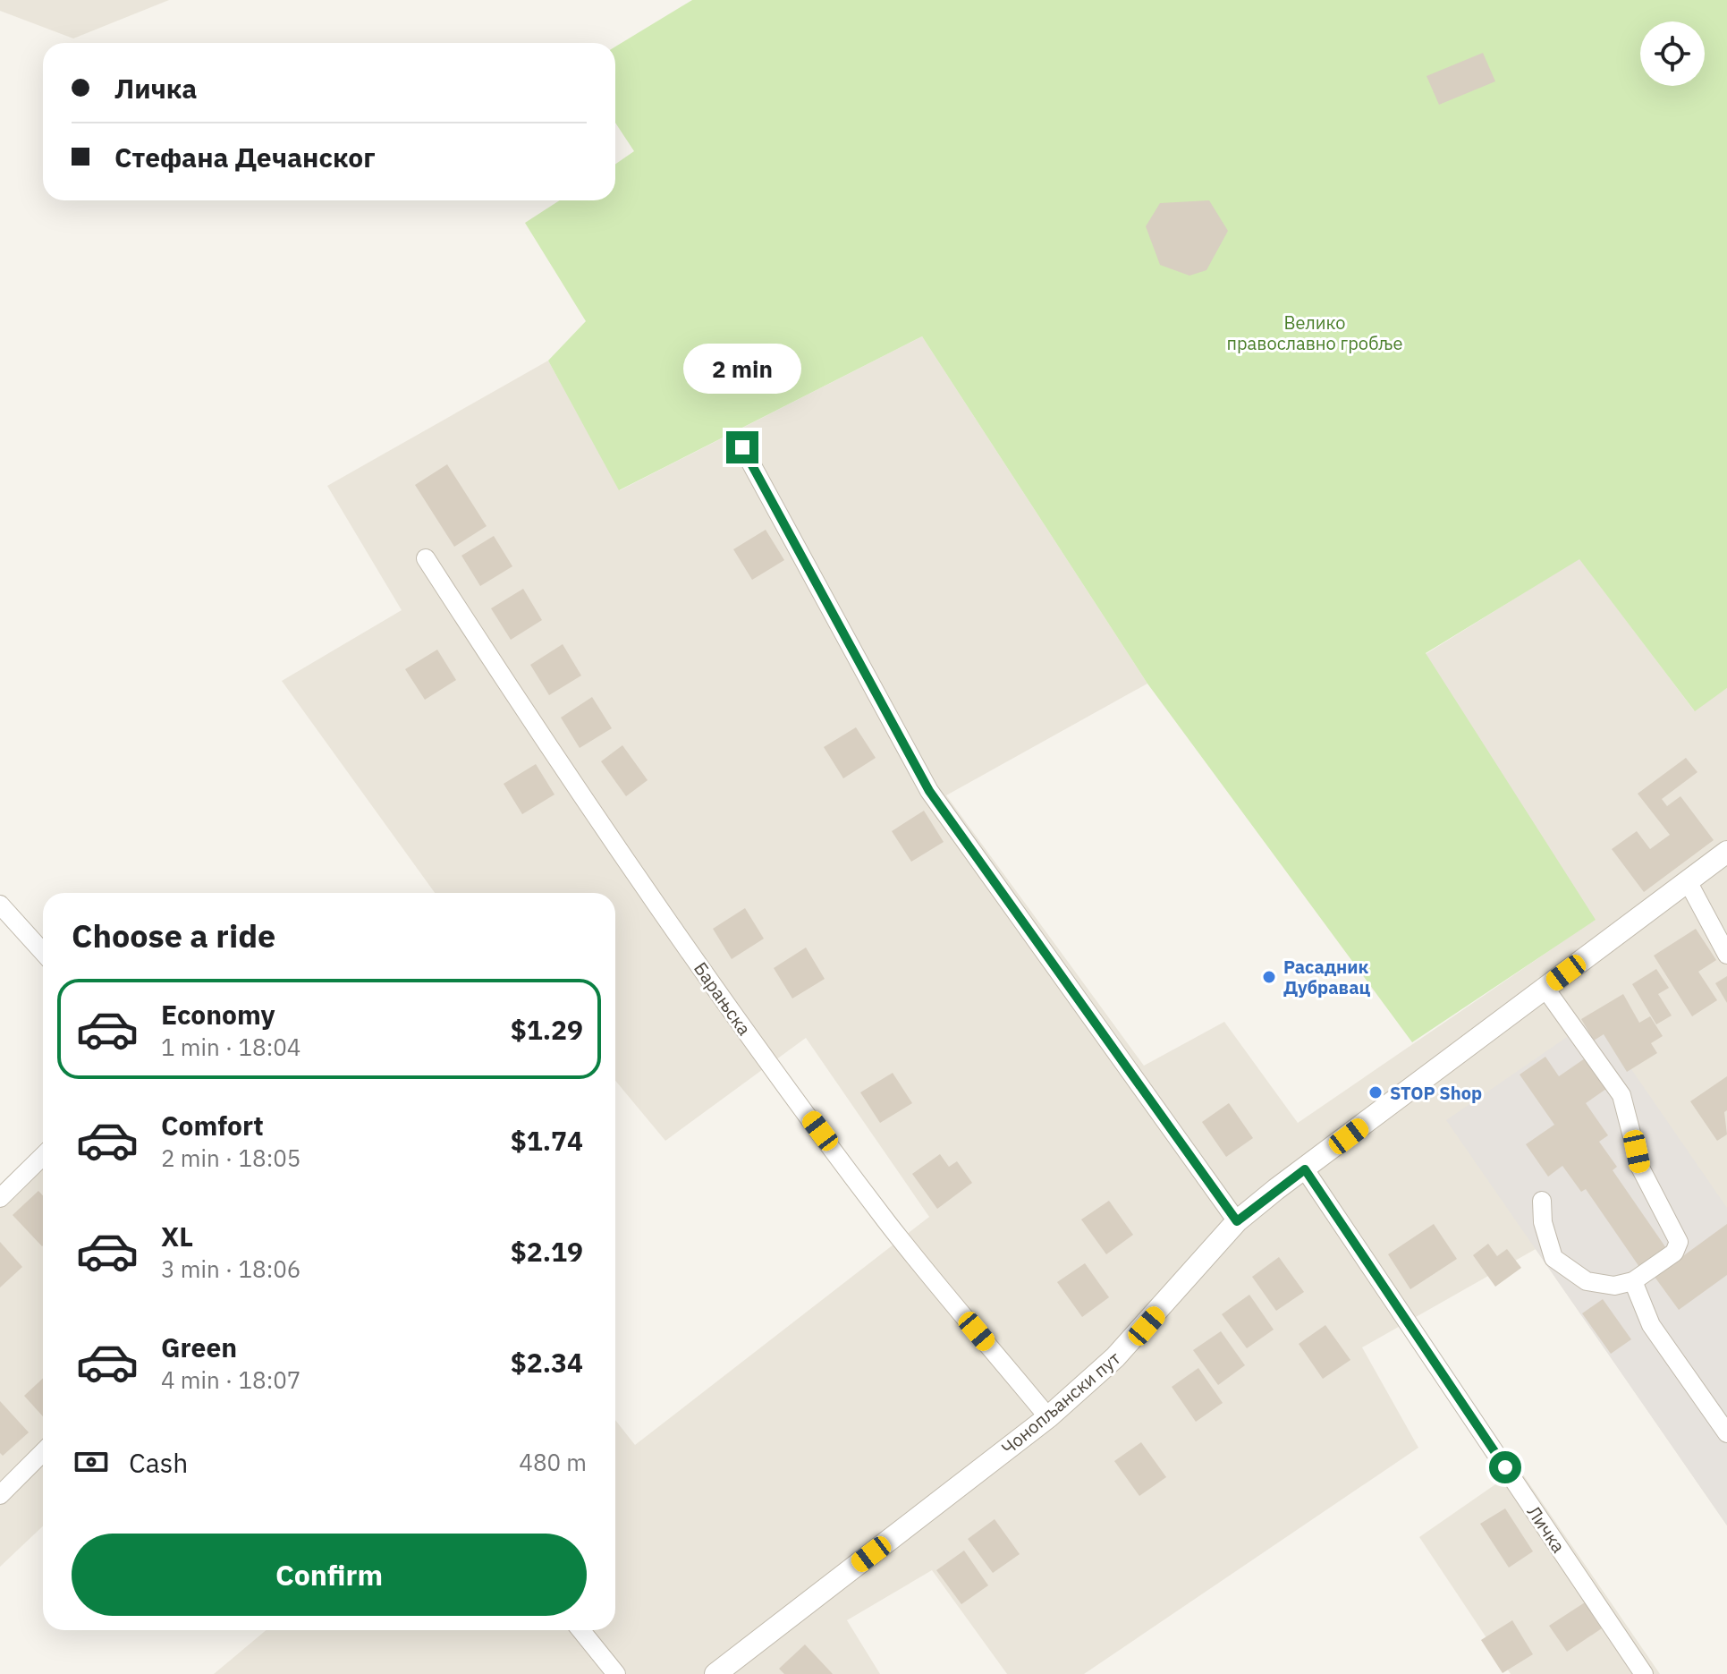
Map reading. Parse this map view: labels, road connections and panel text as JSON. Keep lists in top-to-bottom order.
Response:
{
  "streets": {
    "street": ["Барањска", "Чонопљански пут", "Личка"]
  },
  "crossings": [
    ["Барањска", "Чонопљански пут"],
    ["Чонопљански пут", "Личка"]
  ],
  "parks": ["Велико православно гробље"],
  "places": ["Расадник Дубравац", "STOP Shop"],
  "page": {
    "banner": ["Личка", "Стефана Дечанског"],
    "bubble": "2 min",
    "heading": "Choose a ride",
    "list": [
      {
        "name": "Economy",
        "note": "1 min · 18:04",
        "value": "$1.29"
      },
      {
        "name": "Comfort",
        "note": "2 min · 18:05",
        "value": "$1.74"
      },
      {
        "name": "XL",
        "note": "3 min · 18:06",
        "value": "$2.19"
      },
      {
        "name": "Green",
        "note": "4 min · 18:07",
        "value": "$2.34"
      }
    ],
    "pay": ["Cash", "480 m"],
    "buttons": "Confirm"
  }
}
